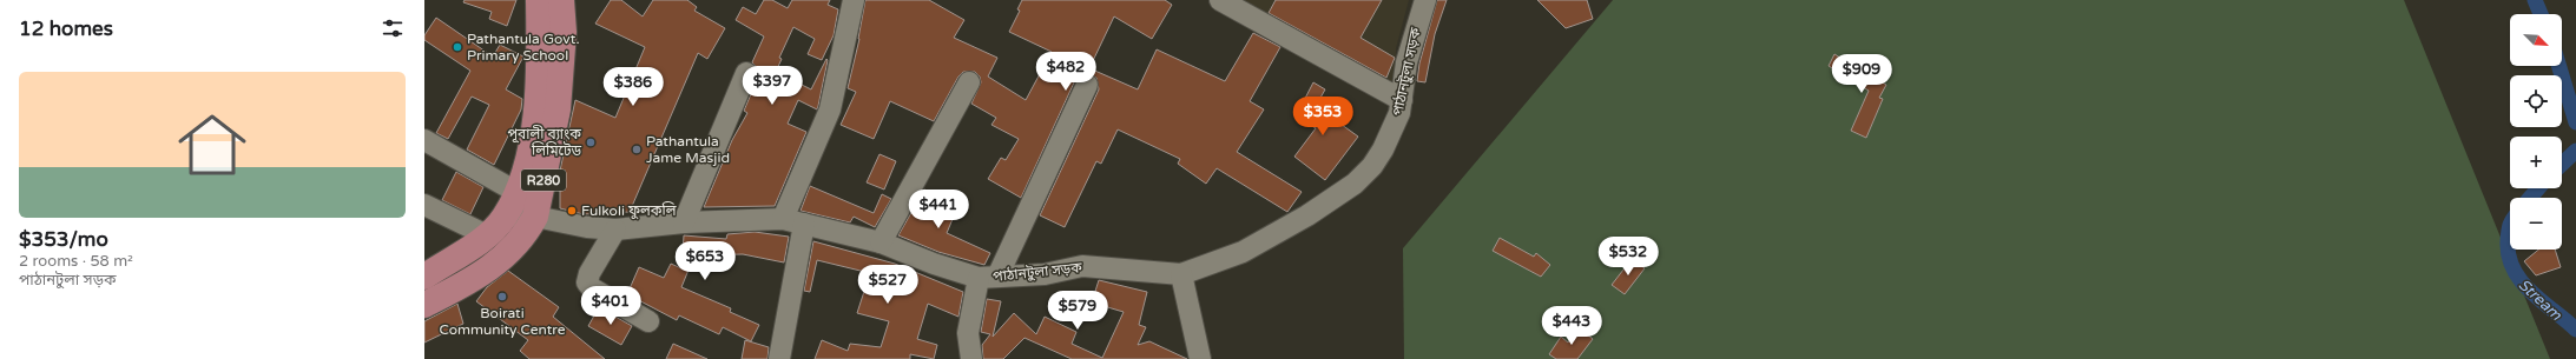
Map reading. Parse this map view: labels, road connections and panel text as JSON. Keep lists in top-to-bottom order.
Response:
{
  "streets": {
    "main road": ["R280"],
    "street": ["পাঠানটুলা সড়ক"]
  },
  "crossings": [
    ["পাঠানটুলা সড়ক", "R280"]
  ],
  "water": ["Stream"],
  "places": [
    "Pathantula Govt. Primary School",
    "পূবালী ব্যাংক লিমিটেড",
    "Pathantula Jame Masjid",
    "Fulkoli ফুলকলি",
    "Boirati Community Centre"
  ],
  "north": "bottom right",
  "page": {
    "heading": "12 homes",
    "map_buttons": ["+", "−"],
    "price": [
      "$482",
      "$909",
      "$397",
      "$386",
      "$353",
      "$441",
      "$532",
      "$653",
      "$527",
      "$401",
      "$579",
      "$443"
    ],
    "list": [
      {
        "name": "$353/mo",
        "note": "2 rooms · 58 m² · পাঠানটুলা সড়ক"
      }
    ]
  }
}
